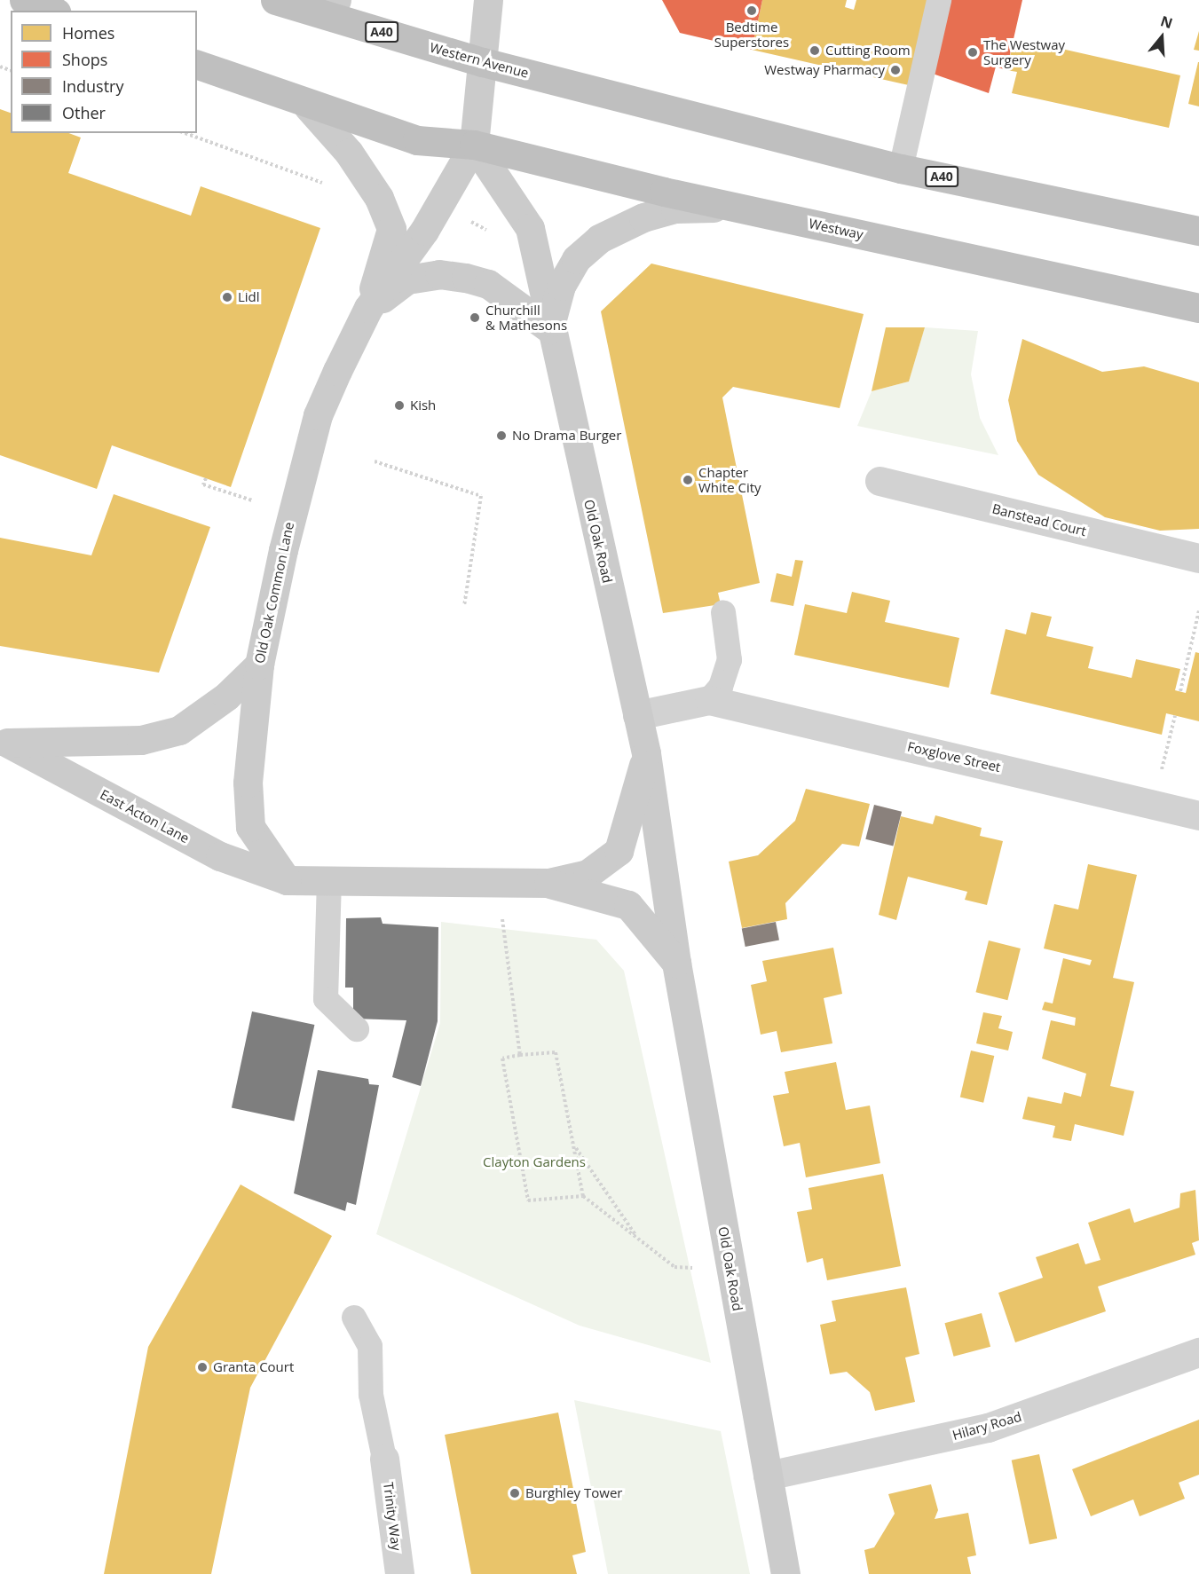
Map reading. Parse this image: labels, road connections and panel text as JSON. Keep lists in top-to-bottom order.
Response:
{
  "streets": {
    "highway": ["A40", "Western Avenue", "Westway"],
    "street": [
      "Banstead Court",
      "Old Oak Road",
      "Old Oak Common Lane",
      "Foxglove Street",
      "East Acton Lane",
      "Hilary Road",
      "Trinity Way"
    ]
  },
  "crossings": [
    ["A40", "Western Avenue"],
    ["Western Avenue", "Old Oak Common Lane"],
    ["Westway", "Old Oak Road"],
    ["Westway", "Old Oak Common Lane"],
    ["Old Oak Road", "Old Oak Common Lane"],
    ["Old Oak Road", "Foxglove Street"],
    ["Old Oak Road", "East Acton Lane"],
    ["Old Oak Road", "Hilary Road"],
    ["Old Oak Common Lane", "East Acton Lane"]
  ],
  "parks": ["Clayton Gardens"],
  "places": [
    "Bedtime Superstores",
    "Cutting Room",
    "The Westway Surgery",
    "Westway Pharmacy",
    "Lidl",
    "Churchill & Mathesons",
    "Kish",
    "No Drama Burger",
    "Chapter White City",
    "Granta Court",
    "Burghley Tower"
  ],
  "legend": [
    "Homes",
    "Shops",
    "Industry",
    "Other"
  ],
  "north": "top"
}
